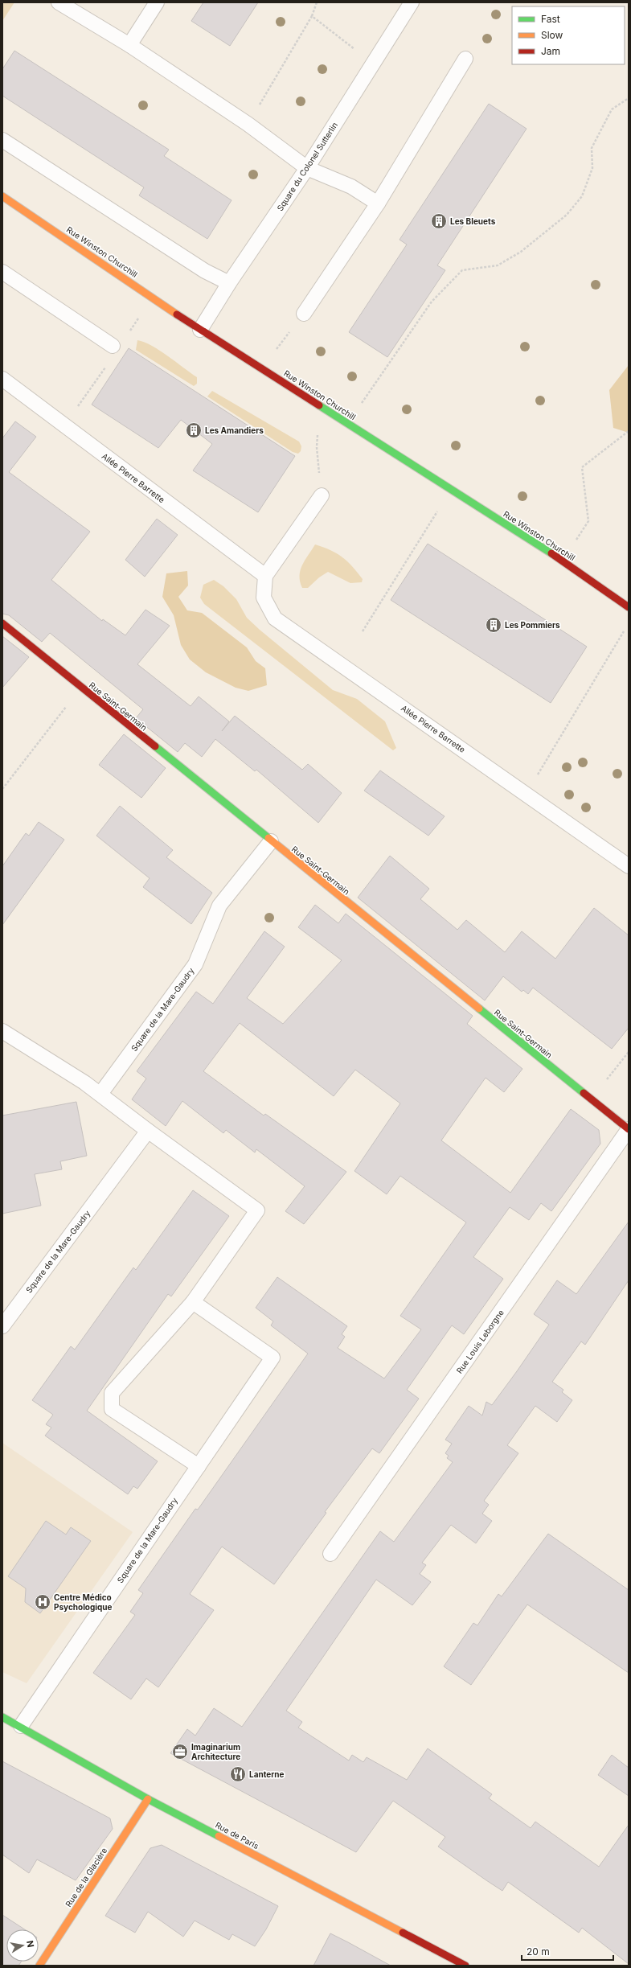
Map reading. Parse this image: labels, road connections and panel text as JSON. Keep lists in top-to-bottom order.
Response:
{
  "streets": {
    "street": [
      "Rue Winston Churchill",
      "Rue Saint-Germain",
      "Rue de Paris",
      "Rue de la Glacière"
    ],
    "lane": [
      "Square du Colonel Sutterlin",
      "Allée Pierre Barrette",
      "Square de la Mare-Gaudry",
      "Rue Louis Leborgne"
    ]
  },
  "crossings": [
    ["Square du Colonel Sutterlin", "Rue Winston Churchill"],
    ["Rue Saint-Germain", "Square de la Mare-Gaudry"],
    ["Rue Saint-Germain", "Rue Louis Leborgne"],
    ["Square de la Mare-Gaudry", "Rue de Paris"],
    ["Rue de Paris", "Rue de la Glacière"]
  ],
  "places": {
    "building": ["Les Bleuets", "Les Amandiers", "Les Pommiers"],
    "hospital": ["Centre Médico Psychologique"],
    "office": ["Imaginarium Architecture"],
    "restaurant": ["Lanterne"]
  },
  "legend": ["Fast", "Slow", "Jam"],
  "scale_bar": "20 m",
  "north": "right"
}
